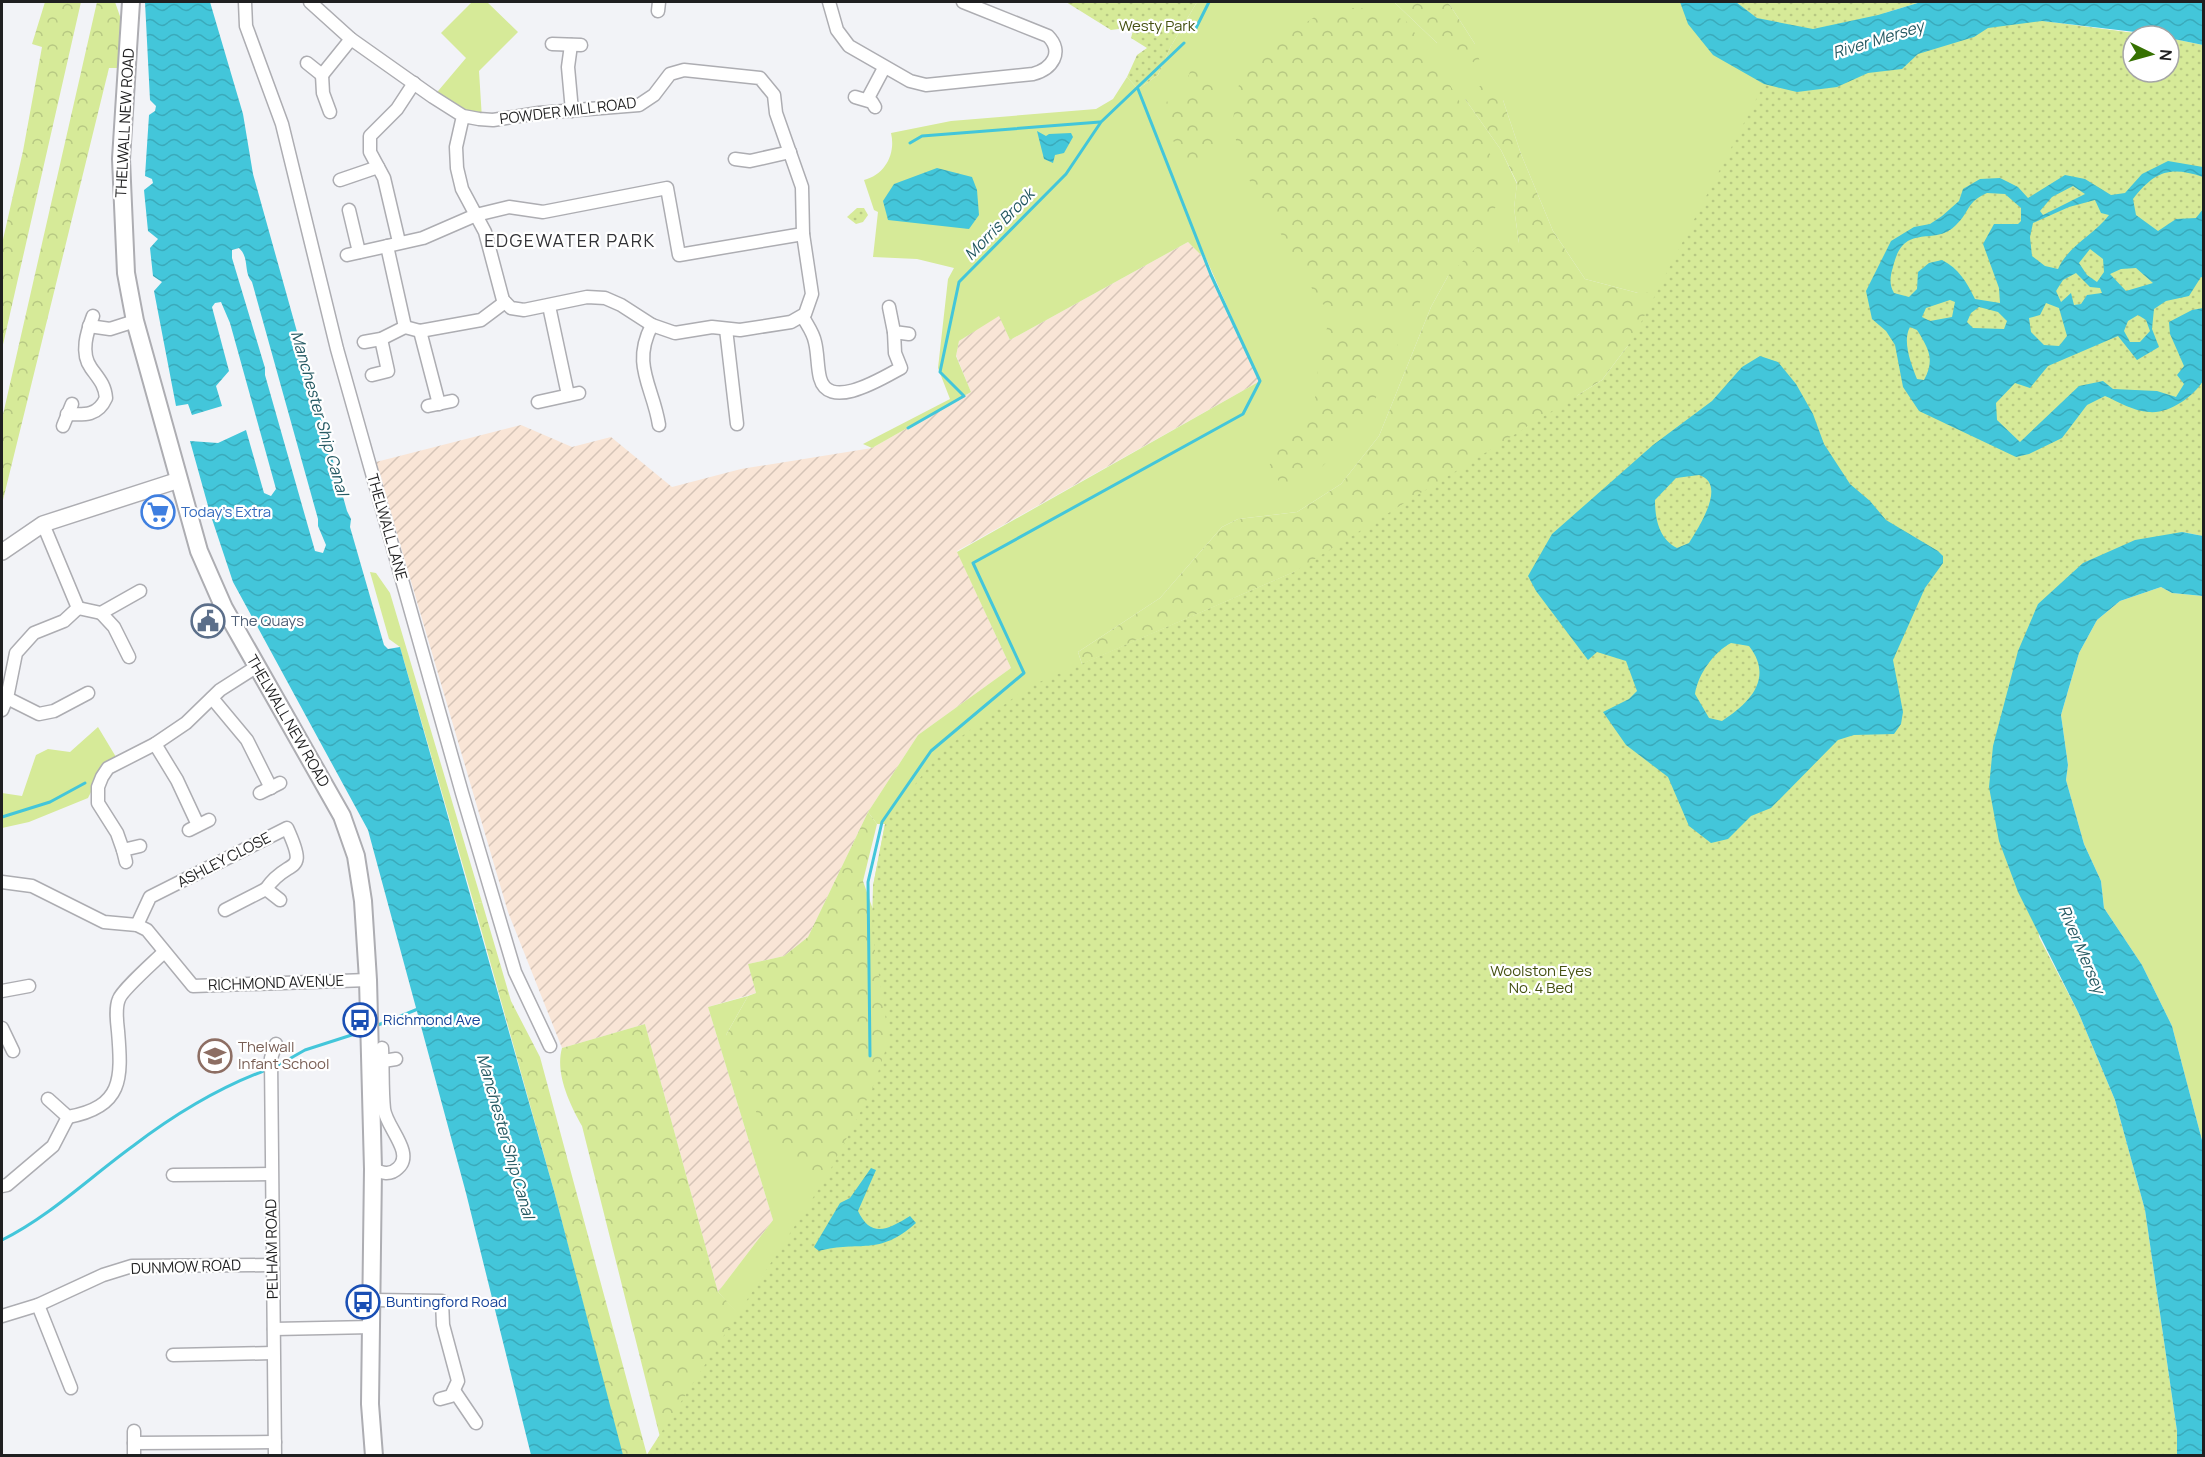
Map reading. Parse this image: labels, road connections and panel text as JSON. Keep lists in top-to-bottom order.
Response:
{
  "streets": {
    "main road": ["THELWALL NEW ROAD"],
    "street": [
      "POWDER MILL ROAD",
      "THELWALL LANE",
      "ASHLEY CLOSE",
      "RICHMOND AVENUE",
      "PELHAM ROAD",
      "DUNMOW ROAD"
    ]
  },
  "crossings": [
    ["THELWALL NEW ROAD", "RICHMOND AVENUE"],
    ["ASHLEY CLOSE", "RICHMOND AVENUE"],
    ["PELHAM ROAD", "DUNMOW ROAD"]
  ],
  "districts": ["EDGEWATER PARK"],
  "water": ["River Mersey", "Morris Brook", "Manchester Ship Canal"],
  "parks": ["Westy Park", "Woolston Eyes No. 4 Bed"],
  "places": {
    "supermarket": ["Today's Extra"],
    "public building": ["The Quays"],
    "bus stop": ["Richmond Ave", "Buntingford Road"],
    "school or university": ["Thelwall Infant School"]
  },
  "north": "right"
}
